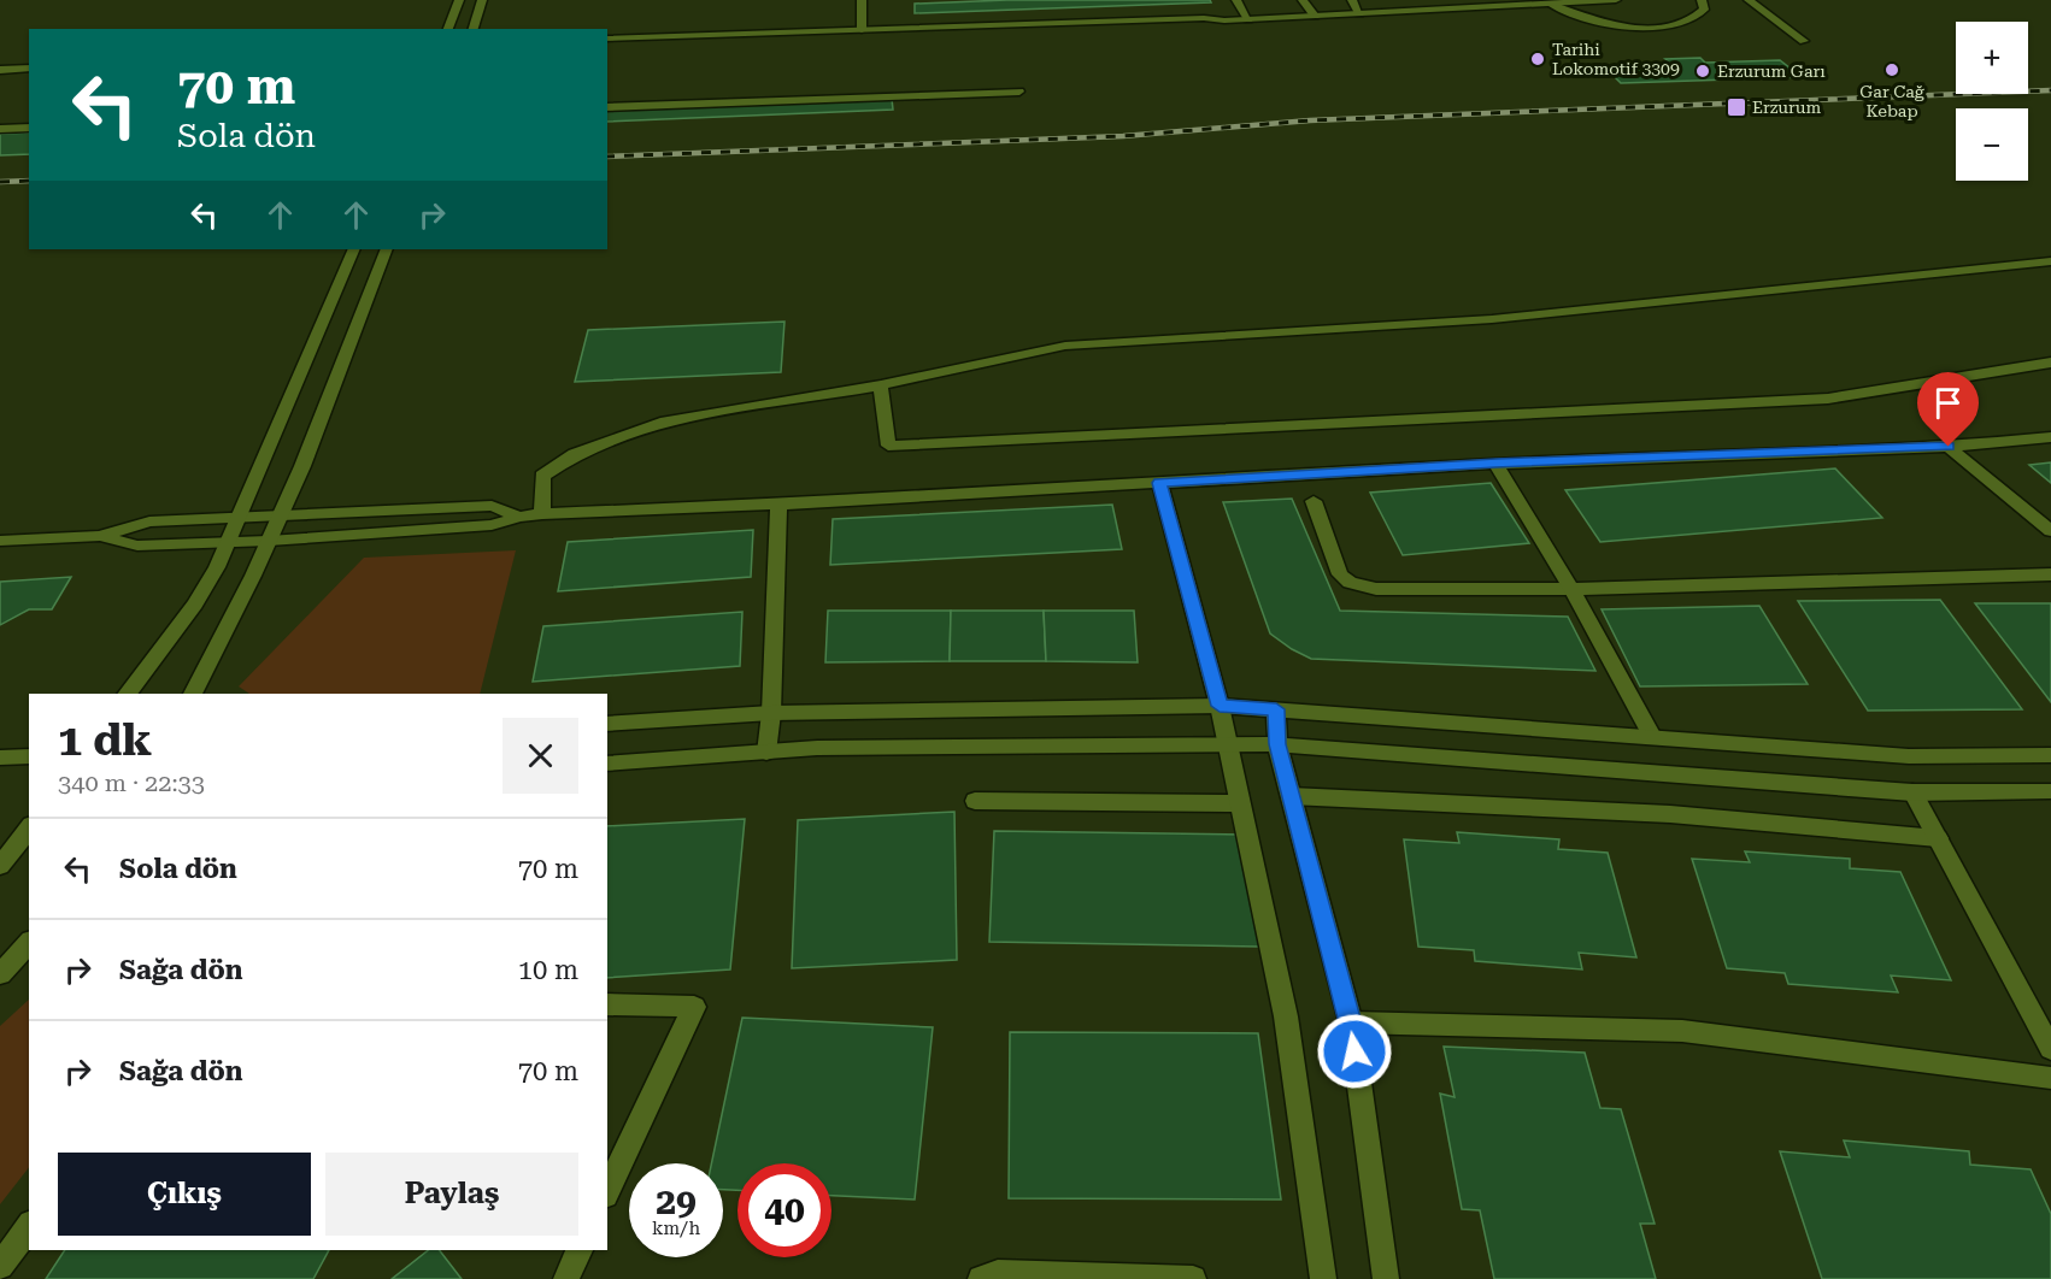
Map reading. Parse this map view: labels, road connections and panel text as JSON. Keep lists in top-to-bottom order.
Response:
{
  "places": {
    "other": ["Tarihi Lokomotif 3309", "Gar Cağ Kebap", "Erzurum Garı"],
    "transit": ["Erzurum"]
  },
  "page": {
    "map_buttons": ["+", "−"],
    "turn": ["70 m", "Sola dön"],
    "heading": ["1 dk", "340 m · 22:33"],
    "list": [
      {
        "name": "Sola dön",
        "value": "70 m"
      },
      {
        "name": "Sağa dön",
        "value": "10 m"
      },
      {
        "name": "Sağa dön",
        "value": "70 m"
      }
    ],
    "buttons": ["Çıkış", "Paylaş"],
    "speed": "29 km/h",
    "limit": "40"
  }
}
